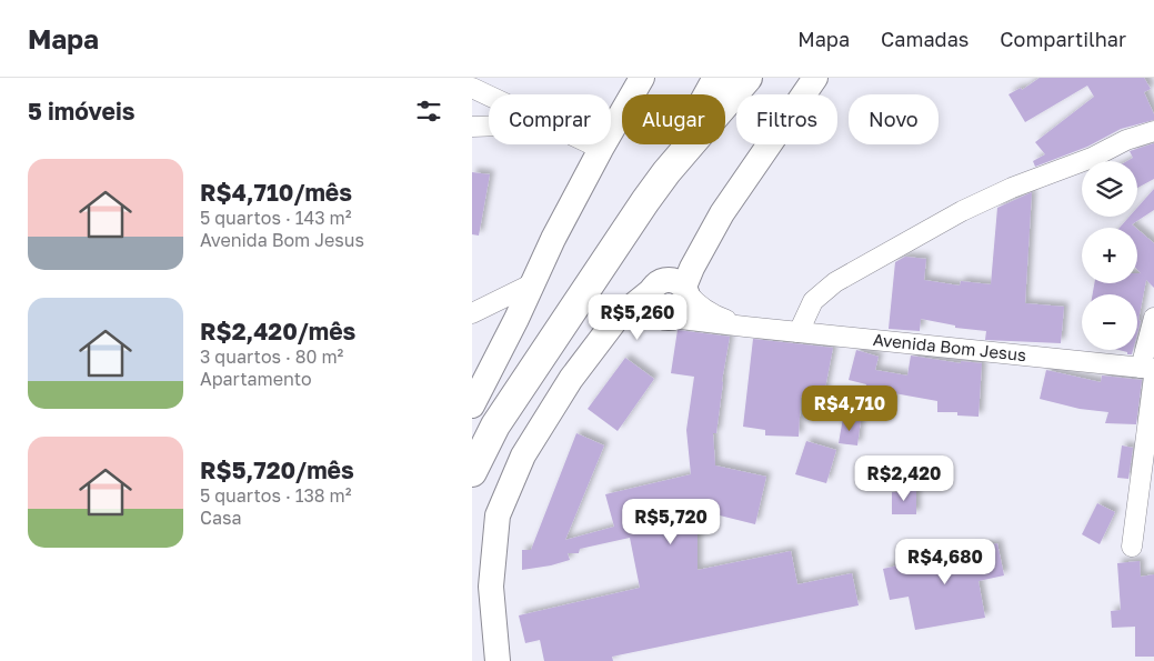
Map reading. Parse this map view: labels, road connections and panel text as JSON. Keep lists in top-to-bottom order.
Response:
{
  "streets": {
    "street": ["Avenida Bom Jesus"]
  },
  "page": {
    "header": "Mapa",
    "nav": ["Mapa", "Camadas", "Compartilhar"],
    "heading": "5 imóveis",
    "chip": [
      "Comprar",
      "Alugar",
      "Filtros",
      "Novo"
    ],
    "list": [
      {
        "name": "R$4,710/mês",
        "note": "5 quartos · 143 m² · Avenida Bom Jesus"
      },
      {
        "name": "R$2,420/mês",
        "note": "3 quartos · 80 m² · Apartamento"
      },
      {
        "name": "R$5,720/mês",
        "note": "5 quartos · 138 m² · Casa"
      }
    ],
    "map_buttons": ["+", "−"],
    "price": [
      "R$5,260",
      "R$4,710",
      "R$2,420",
      "R$5,720",
      "R$4,680"
    ]
  }
}
